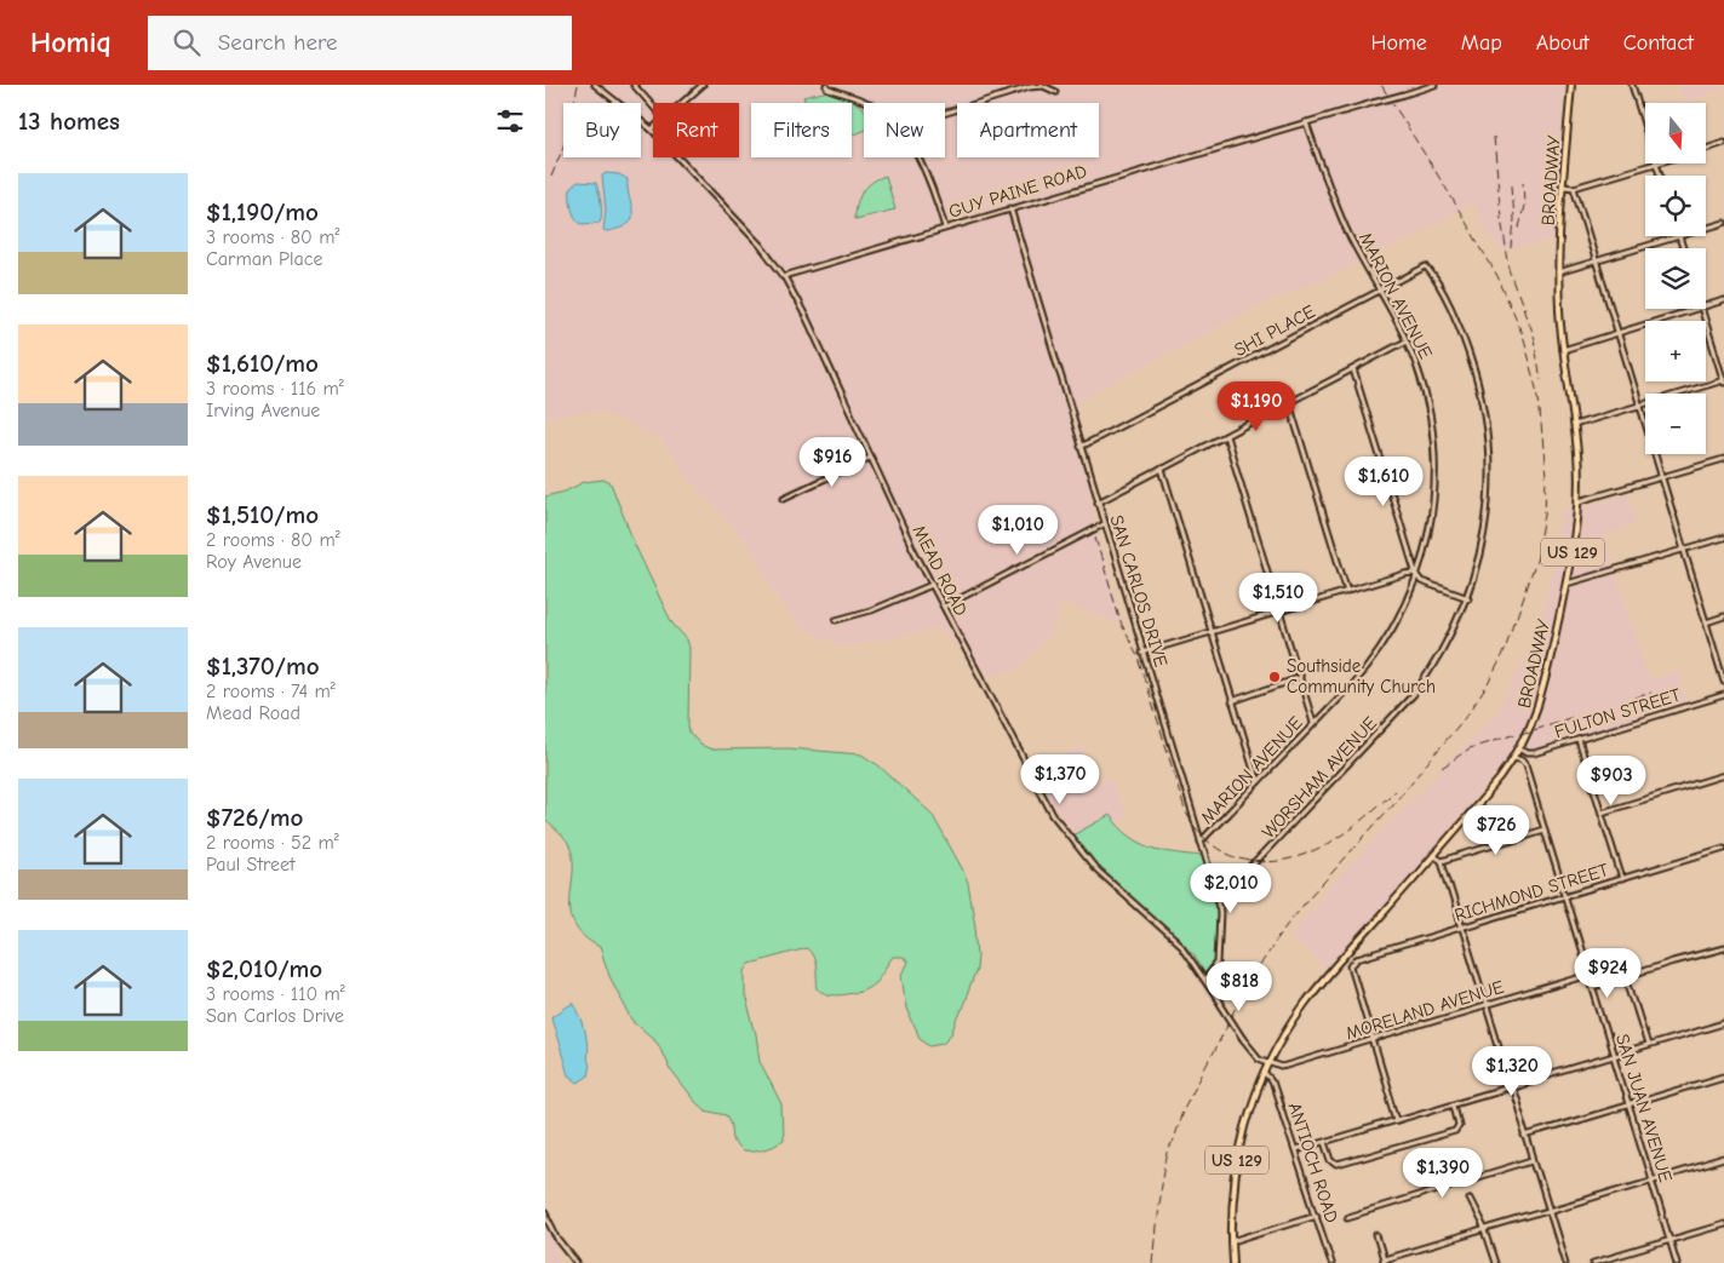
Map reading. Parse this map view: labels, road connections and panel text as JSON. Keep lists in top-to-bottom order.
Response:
{
  "streets": {
    "main road": ["BROADWAY", "US 129"],
    "street": [
      "GUY PAINE ROAD",
      "MARION AVENUE",
      "SHI PLACE",
      "MEAD ROAD",
      "SAN CARLOS DRIVE",
      "FULTON STREET",
      "WORSHAM AVENUE",
      "RICHMOND STREET",
      "MORELAND AVENUE",
      "SAN JUAN AVENUE",
      "ANTIOCH ROAD"
    ]
  },
  "crossings": [
    ["BROADWAY", "MEAD ROAD"],
    ["BROADWAY", "FULTON STREET"],
    ["BROADWAY", "MORELAND AVENUE"],
    ["BROADWAY", "SAN JUAN AVENUE"],
    ["BROADWAY", "ANTIOCH ROAD"],
    ["GUY PAINE ROAD", "MARION AVENUE"],
    ["GUY PAINE ROAD", "MEAD ROAD"],
    ["GUY PAINE ROAD", "SAN CARLOS DRIVE"],
    ["MARION AVENUE", "SHI PLACE"],
    ["MARION AVENUE", "SAN CARLOS DRIVE"],
    ["SHI PLACE", "SAN CARLOS DRIVE"],
    ["SHI PLACE", "WORSHAM AVENUE"],
    ["MEAD ROAD", "SAN CARLOS DRIVE"],
    ["MEAD ROAD", "MORELAND AVENUE"],
    ["SAN CARLOS DRIVE", "WORSHAM AVENUE"],
    ["RICHMOND STREET", "SAN JUAN AVENUE"],
    ["MORELAND AVENUE", "SAN JUAN AVENUE"]
  ],
  "places": ["Southside Community Church"],
  "north": "bottom",
  "page": {
    "header": "Homiq",
    "search": "Search here",
    "nav": [
      "Home",
      "Map",
      "About",
      "Contact"
    ],
    "heading": "13 homes",
    "map_buttons": ["+", "−"],
    "chip": [
      "Buy",
      "Rent",
      "Filters",
      "New",
      "Apartment"
    ],
    "list": [
      {
        "name": "$1,190/mo",
        "note": "3 rooms · 80 m² · Carman Place"
      },
      {
        "name": "$1,610/mo",
        "note": "3 rooms · 116 m² · Irving Avenue"
      },
      {
        "name": "$1,510/mo",
        "note": "2 rooms · 80 m² · Roy Avenue"
      },
      {
        "name": "$1,370/mo",
        "note": "2 rooms · 74 m² · Mead Road"
      },
      {
        "name": "$726/mo",
        "note": "2 rooms · 52 m² · Paul Street"
      },
      {
        "name": "$2,010/mo",
        "note": "3 rooms · 110 m² · San Carlos Drive"
      }
    ],
    "price": [
      "$1,190",
      "$916",
      "$1,610",
      "$1,010",
      "$1,510",
      "$1,370",
      "$903",
      "$726",
      "$2,010",
      "$924",
      "$818",
      "$1,320",
      "$1,390"
    ]
  }
}
